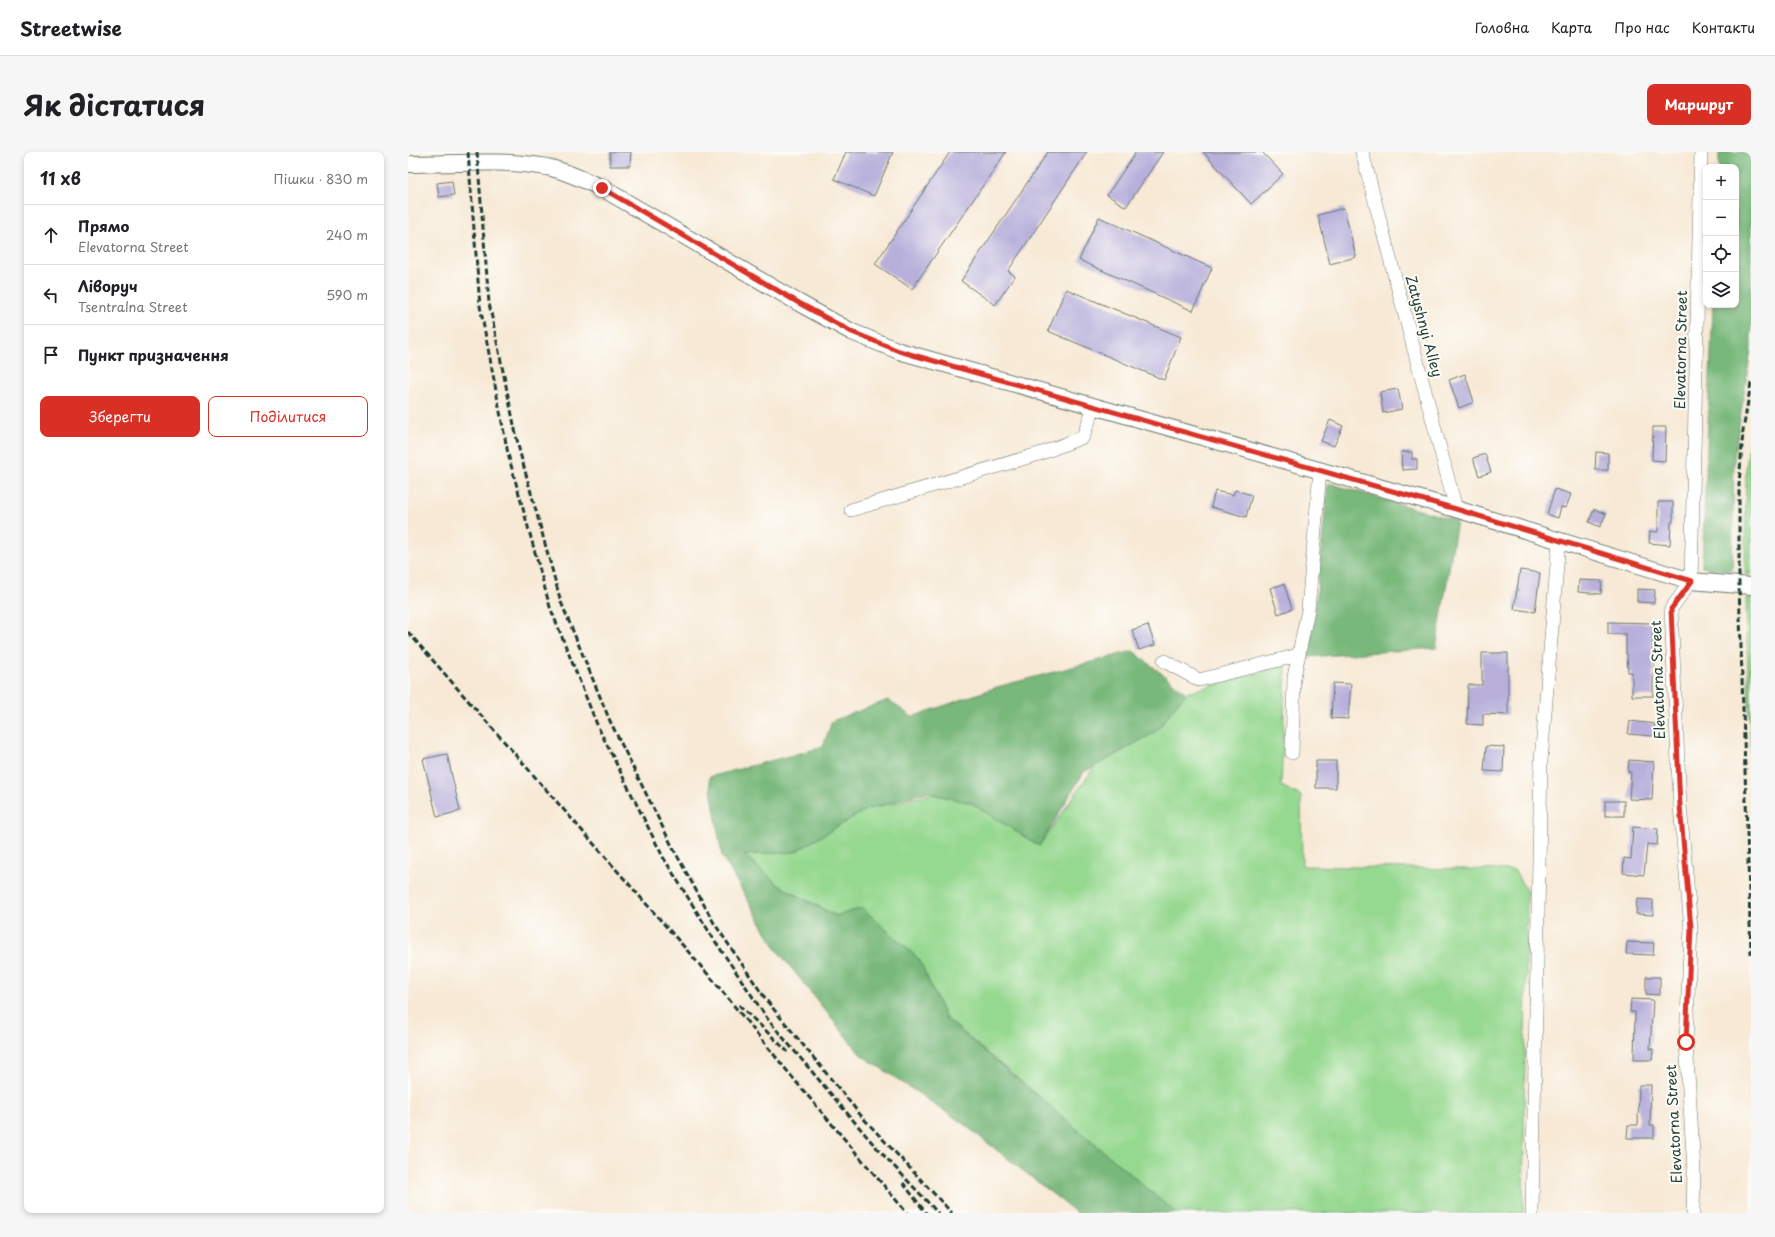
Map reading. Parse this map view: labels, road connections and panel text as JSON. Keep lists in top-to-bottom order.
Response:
{
  "streets": {
    "street": ["Zatyshnyi Alley", "Elevatorna Street"]
  },
  "page": {
    "header": "Streetwise",
    "nav": [
      "Головна",
      "Карта",
      "Про нас",
      "Контакти"
    ],
    "title": "Як дістатися",
    "buttons": [
      "Маршрут",
      ["Зберегти", "Поділитися"]
    ],
    "heading": ["11 хв", "Пішки · 830 m"],
    "map_buttons": ["+", "−"],
    "list": [
      ["Прямо", "Elevatorna Street", "240 m"],
      ["Ліворуч", "Tsentralna Street", "590 m"],
      "Пункт призначення"
    ]
  }
}
